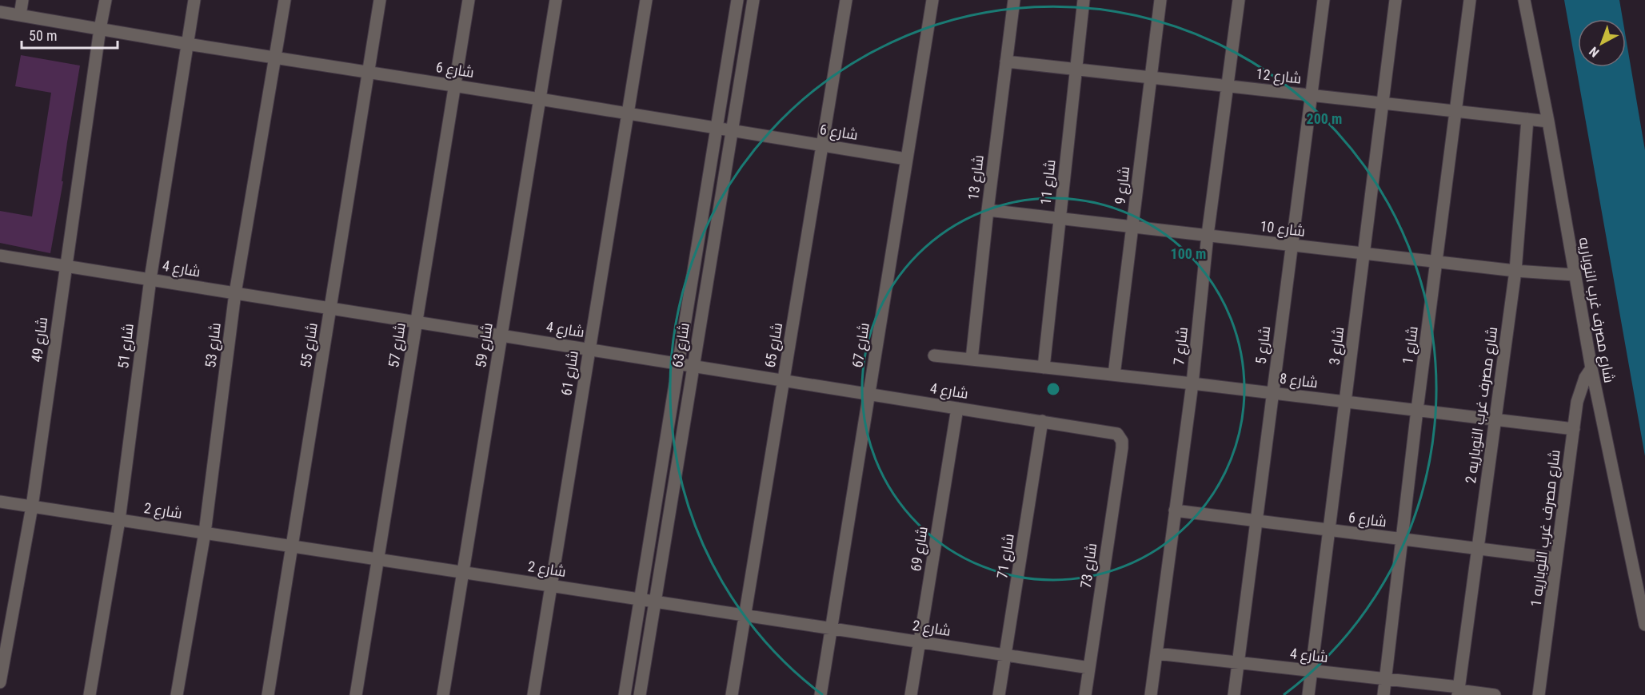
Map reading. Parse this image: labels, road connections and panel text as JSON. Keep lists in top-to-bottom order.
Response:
{
  "streets": {
    "street": [
      "شارع 6",
      "شارع 12",
      "شارع 13",
      "شارع 11",
      "شارع 9",
      "شارع 10",
      "شارع 4",
      "شارع مصرف غرب النوباريه",
      "شارع 49",
      "شارع 53",
      "شارع 55",
      "شارع 57",
      "شارع 59",
      "شارع 63",
      "شارع 65",
      "شارع 67",
      "شارع 5",
      "شارع 1",
      "شارع 51",
      "شارع 7",
      "شارع 3",
      "شارع 61",
      "شارع 8",
      "شارع مصرف غرب النوباريه 2",
      "شارع 2",
      "شارع مصرف غرب النوباريه 1",
      "شارع 69",
      "شارع 71",
      "شارع 73"
    ]
  },
  "crossings": [
    ["شارع 6", "شارع 49"],
    ["شارع 6", "شارع 53"],
    ["شارع 6", "شارع 55"],
    ["شارع 6", "شارع 57"],
    ["شارع 6", "شارع 59"],
    ["شارع 6", "شارع 63"],
    ["شارع 6", "شارع 65"],
    ["شارع 6", "شارع 67"],
    ["شارع 6", "شارع 5"],
    ["شارع 6", "شارع 1"],
    ["شارع 6", "شارع 51"],
    ["شارع 6", "شارع 7"],
    ["شارع 6", "شارع 3"],
    ["شارع 6", "شارع 61"],
    ["شارع 6", "شارع مصرف غرب النوباريه 2"],
    ["شارع 6", "شارع مصرف غرب النوباريه 1"],
    ["شارع 12", "شارع 13"],
    ["شارع 12", "شارع 11"],
    ["شارع 12", "شارع 9"],
    ["شارع 12", "شارع مصرف غرب النوباريه"],
    ["شارع 12", "شارع 5"],
    ["شارع 12", "شارع 1"],
    ["شارع 12", "شارع 7"],
    ["شارع 12", "شارع 3"],
    ["شارع 12", "شارع مصرف غرب النوباريه 2"],
    ["شارع 13", "شارع 10"],
    ["شارع 13", "شارع 8"],
    ["شارع 11", "شارع 10"],
    ["شارع 11", "شارع 8"],
    ["شارع 9", "شارع 10"],
    ["شارع 9", "شارع 8"],
    ["شارع 10", "شارع مصرف غرب النوباريه"],
    ["شارع 10", "شارع 5"],
    ["شارع 10", "شارع 1"],
    ["شارع 10", "شارع 7"],
    ["شارع 10", "شارع 3"],
    ["شارع 10", "شارع مصرف غرب النوباريه 2"],
    ["شارع 4", "شارع 49"],
    ["شارع 4", "شارع 53"],
    ["شارع 4", "شارع 55"],
    ["شارع 4", "شارع 57"],
    ["شارع 4", "شارع 59"],
    ["شارع 4", "شارع 63"],
    ["شارع 4", "شارع 65"],
    ["شارع 4", "شارع 67"],
    ["شارع 4", "شارع 5"],
    ["شارع 4", "شارع 1"],
    ["شارع 4", "شارع 51"],
    ["شارع 4", "شارع 7"],
    ["شارع 4", "شارع 3"],
    ["شارع 4", "شارع 61"],
    ["شارع 4", "شارع مصرف غرب النوباريه 2"],
    ["شارع 4", "شارع 69"],
    ["شارع 4", "شارع 71"],
    ["شارع 4", "شارع 73"],
    ["شارع مصرف غرب النوباريه", "شارع مصرف غرب النوباريه 1"],
    ["شارع 49", "شارع 2"],
    ["شارع 53", "شارع 2"],
    ["شارع 55", "شارع 2"],
    ["شارع 57", "شارع 2"],
    ["شارع 59", "شارع 2"],
    ["شارع 63", "شارع 2"],
    ["شارع 65", "شارع 2"],
    ["شارع 67", "شارع 2"],
    ["شارع 5", "شارع 8"],
    ["شارع 1", "شارع 8"],
    ["شارع 51", "شارع 2"],
    ["شارع 7", "شارع 8"],
    ["شارع 3", "شارع 8"],
    ["شارع 61", "شارع 2"],
    ["شارع 8", "شارع مصرف غرب النوباريه 2"],
    ["شارع 8", "شارع مصرف غرب النوباريه 1"],
    ["شارع 2", "شارع 69"],
    ["شارع 2", "شارع 71"],
    ["شارع 2", "شارع 73"]
  ],
  "scale_bar": "50 m",
  "north": "bottom left",
  "rings": ["200 m", "100 m"]
}
